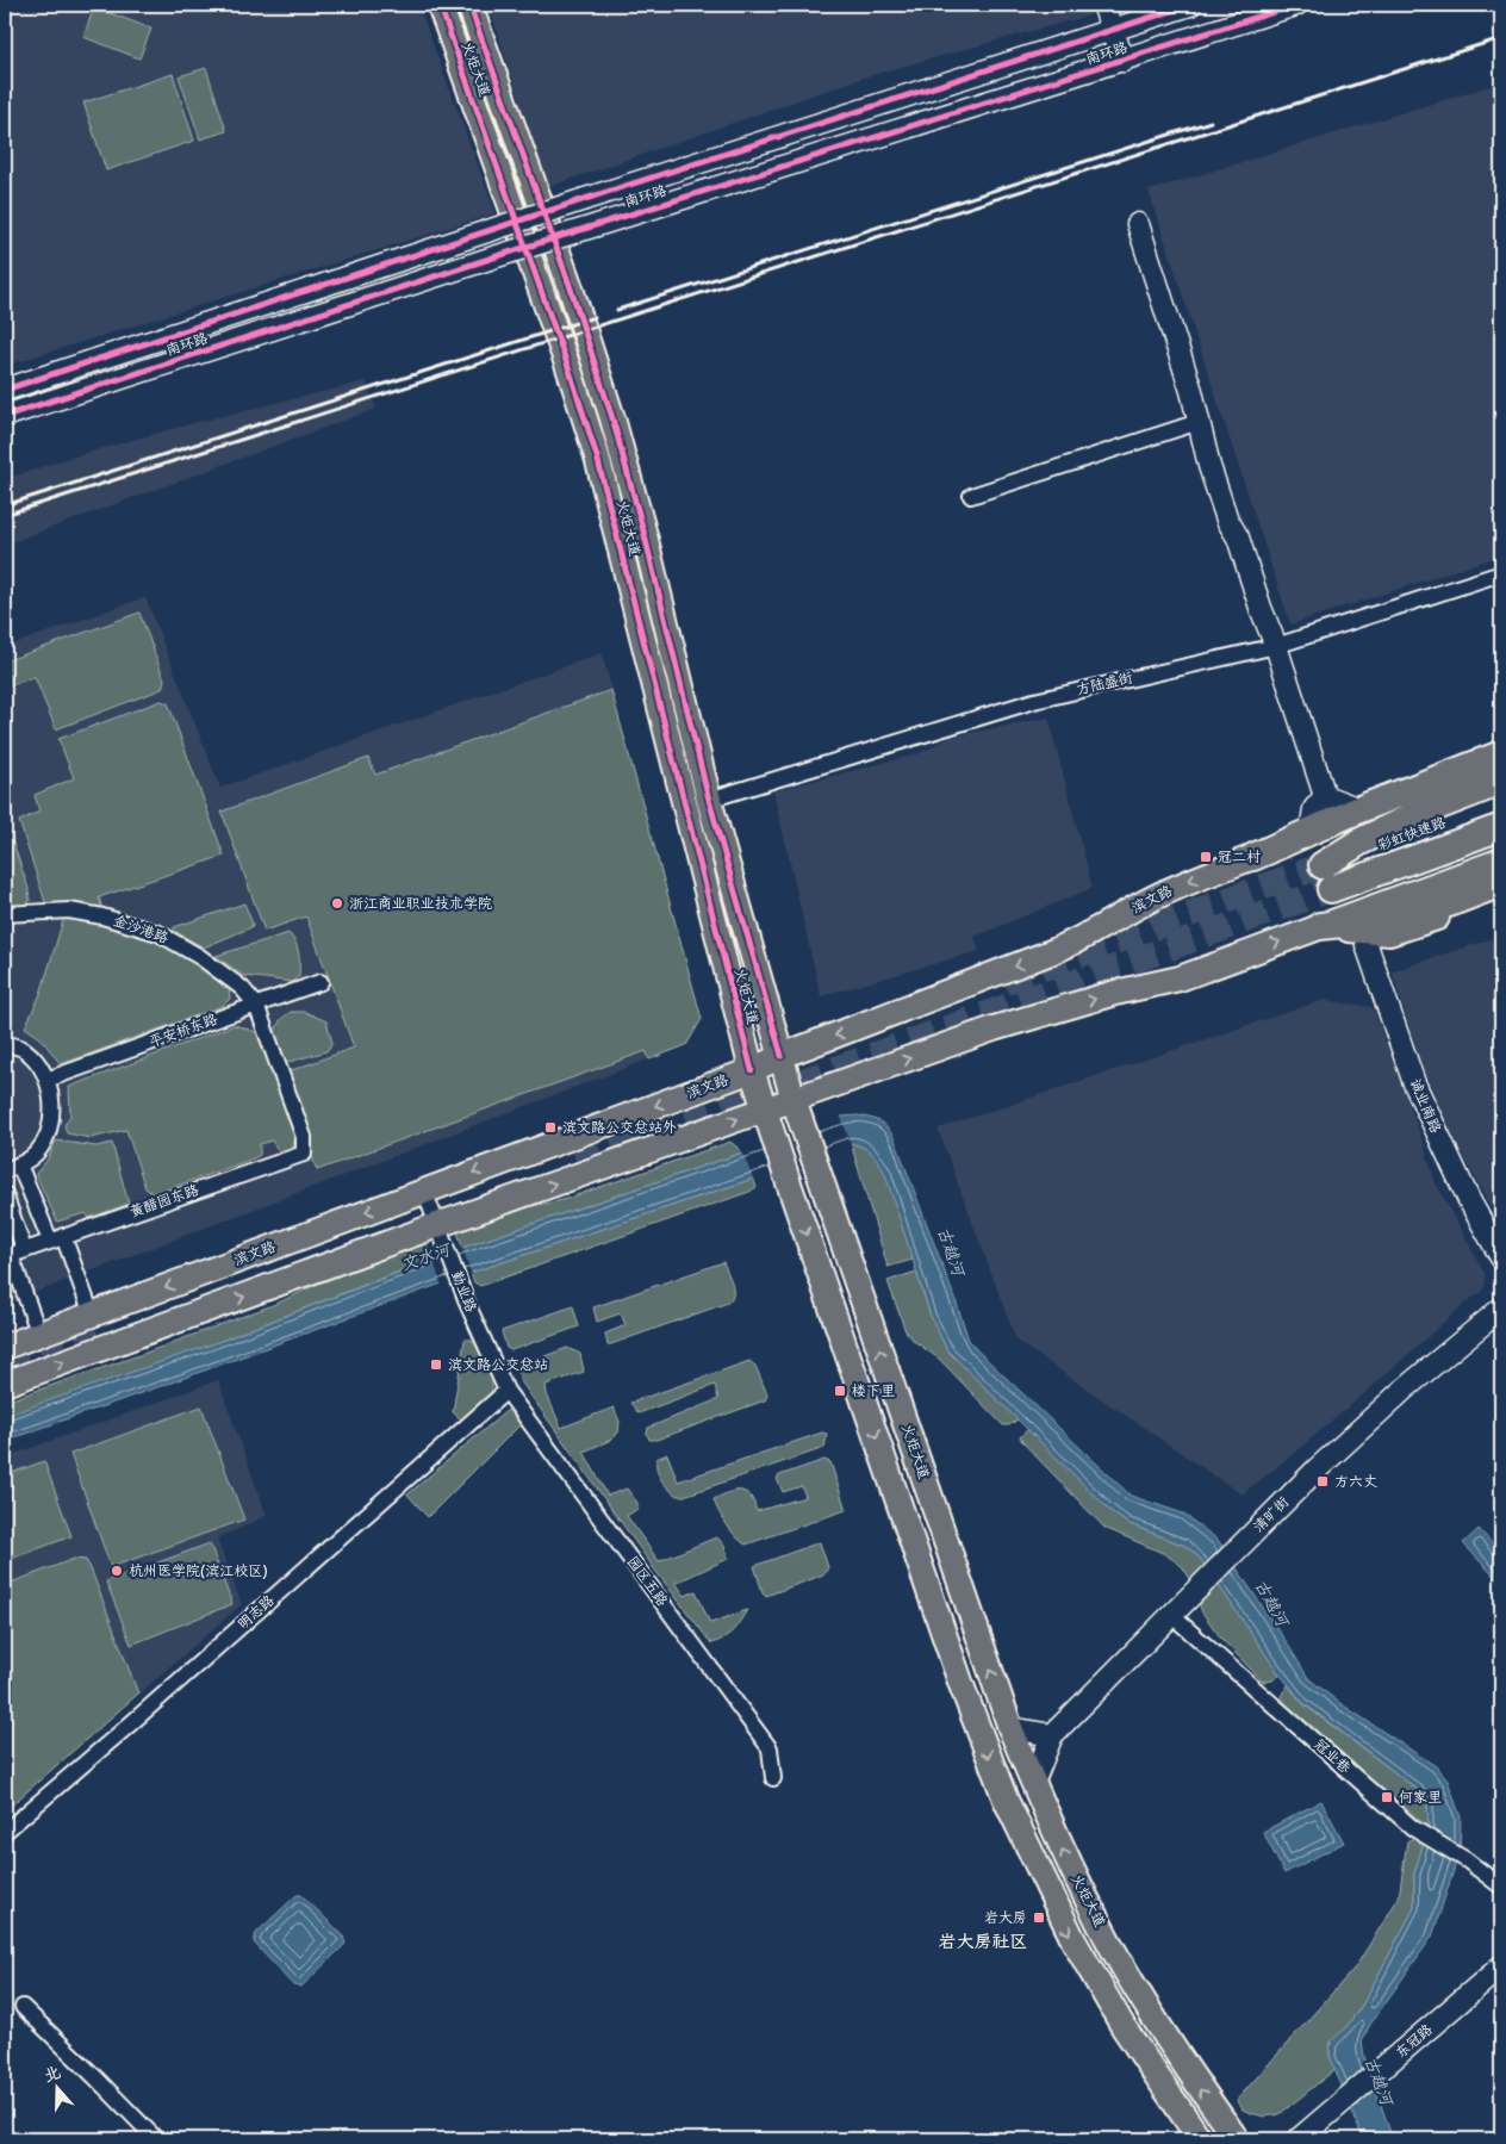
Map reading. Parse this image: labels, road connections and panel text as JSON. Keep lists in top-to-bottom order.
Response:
{
  "streets": {
    "highway": ["彩虹快速路"],
    "main road": [
      "南环路",
      "火炬大道",
      "滨文路",
      "诚业南路",
      "清旷街",
      "东冠路"
    ],
    "street": [
      "方陆盛街",
      "金沙港路",
      "平安桥东路",
      "黄醋园东路",
      "勤业路",
      "园区五路",
      "明志路",
      "冠业巷"
    ]
  },
  "crossings": [
    ["火炬大道", "方陆盛街"],
    ["火炬大道", "滨文路"],
    ["火炬大道", "清旷街"],
    ["滨文路", "勤业路"],
    ["金沙港路", "平安桥东路"],
    ["金沙港路", "黄醋园东路"],
    ["平安桥东路", "黄醋园东路"],
    ["勤业路", "园区五路"],
    ["勤业路", "明志路"],
    ["清旷街", "冠业巷"],
    ["园区五路", "明志路"]
  ],
  "districts": ["岩大房社区"],
  "water": ["古越河", "文水河"],
  "places": {
    "transit": [
      "冠二村",
      "滨文路公交总站外",
      "滨文路公交总站",
      "楼下里",
      "方六丈",
      "何家里",
      "岩大房"
    ],
    "other": ["浙江商业职业技术学院", "杭州医学院(滨江校区)"]
  },
  "north": "top"
}
